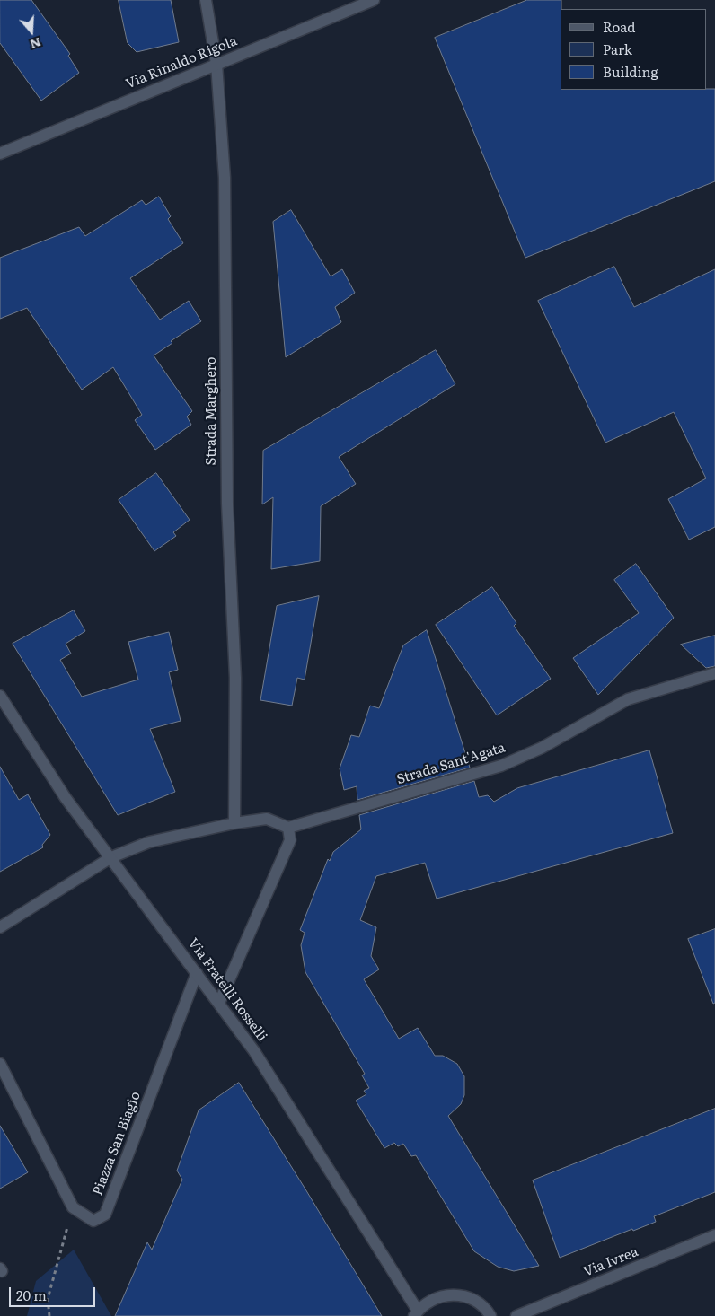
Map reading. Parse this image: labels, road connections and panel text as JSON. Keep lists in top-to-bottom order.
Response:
{
  "streets": {
    "street": [
      "Via Rinaldo Rigola",
      "Strada Marghero",
      "Strada Sant'Agata",
      "Via Fratelli Rosselli",
      "Piazza San Biagio",
      "Via Ivrea"
    ]
  },
  "crossings": [
    ["Via Rinaldo Rigola", "Strada Marghero"],
    ["Via Fratelli Rosselli", "Piazza San Biagio"]
  ],
  "legend": ["Road", "Park", "Building"],
  "scale_bar": "20 m",
  "north": "bottom"
}
